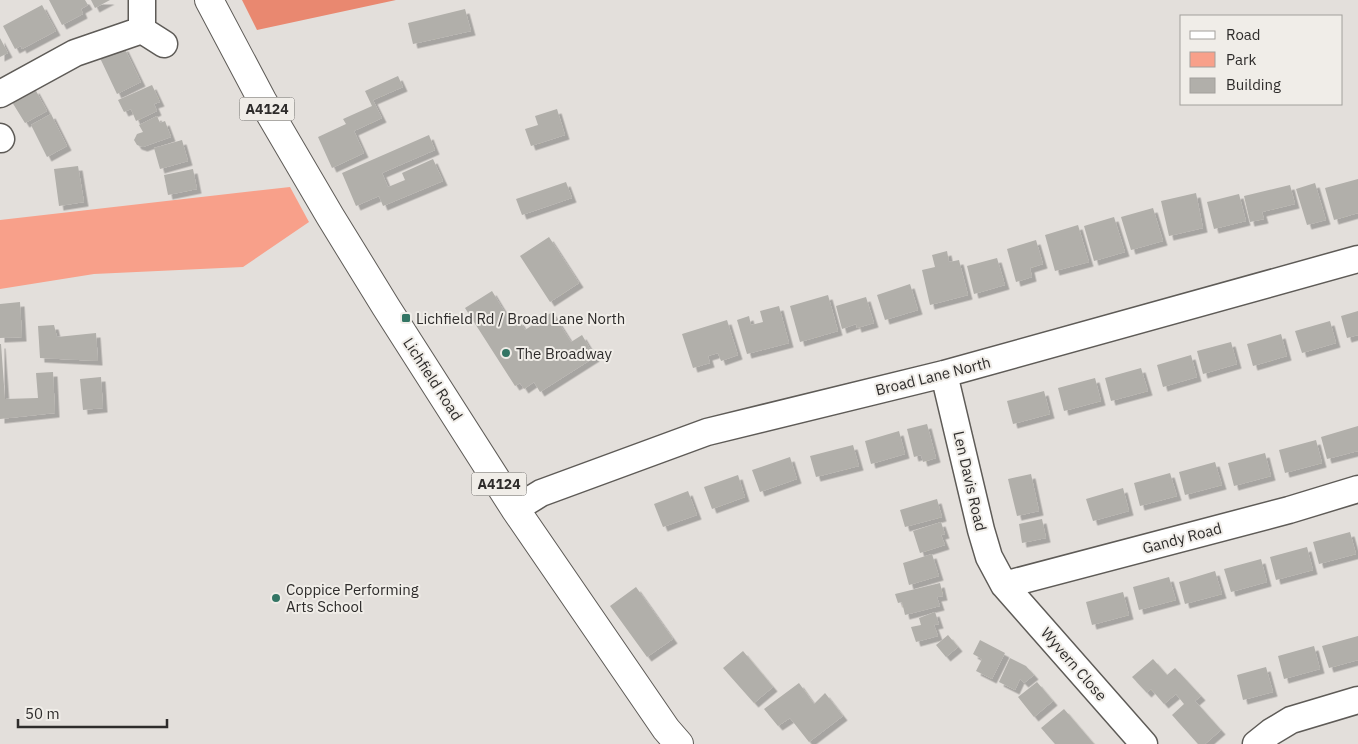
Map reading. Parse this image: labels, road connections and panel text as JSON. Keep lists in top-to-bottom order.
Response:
{
  "streets": {
    "main road": ["A4124", "Lichfield Road"],
    "street": [
      "Broad Lane North",
      "Len Davis Road",
      "Gandy Road",
      "Wyvern Close"
    ]
  },
  "crossings": [
    ["Broad Lane North", "Lichfield Road"],
    ["Broad Lane North", "Len Davis Road"],
    ["Len Davis Road", "Gandy Road"],
    ["Len Davis Road", "Wyvern Close"],
    ["Gandy Road", "Wyvern Close"]
  ],
  "places": {
    "transit": ["Lichfield Rd / Broad Lane North"],
    "other": ["The Broadway", "Coppice Performing Arts School"]
  },
  "legend": ["Road", "Park", "Building"],
  "scale_bar": "50 m"
}
